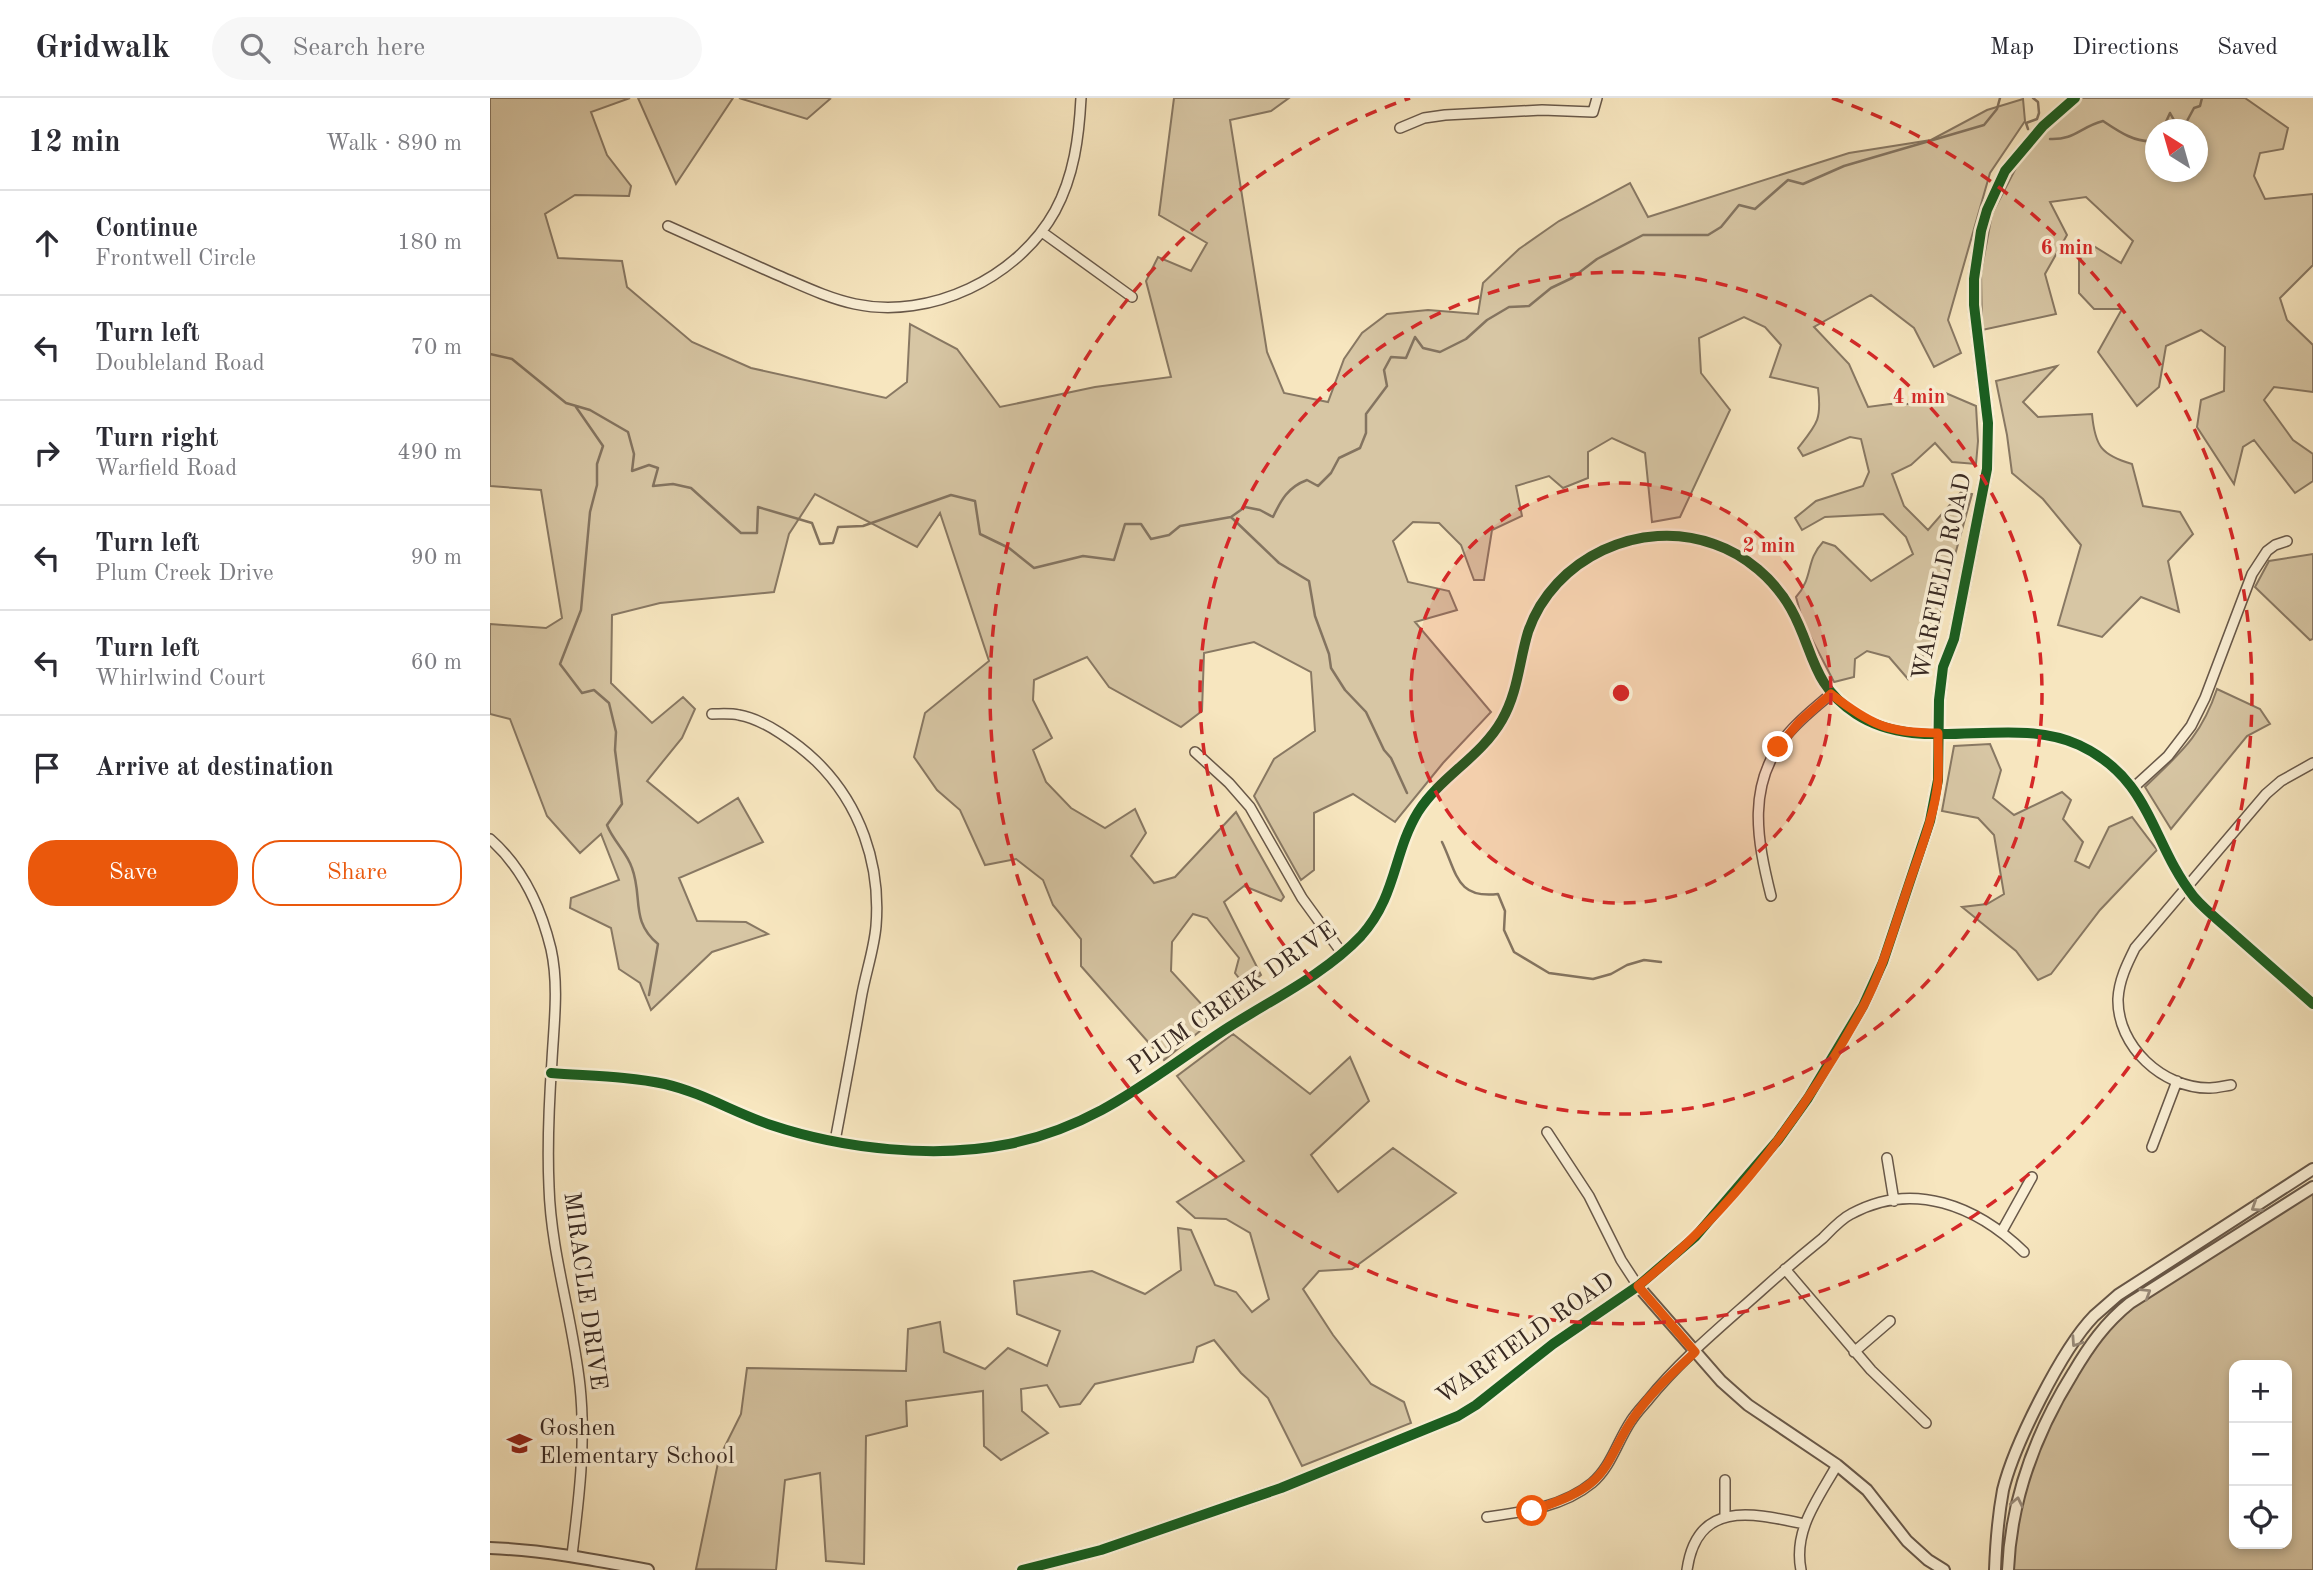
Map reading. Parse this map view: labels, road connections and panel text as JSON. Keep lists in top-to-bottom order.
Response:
{
  "streets": {
    "street": ["WARFIELD ROAD", "PLUM CREEK DRIVE", "MIRACLE DRIVE"]
  },
  "crossings": [
    ["WARFIELD ROAD", "PLUM CREEK DRIVE"],
    ["PLUM CREEK DRIVE", "MIRACLE DRIVE"]
  ],
  "places": {
    "school or university": ["Goshen Elementary School"]
  },
  "north": "top left",
  "page": {
    "header": "Gridwalk",
    "search": "Search here",
    "nav": ["Map", "Directions", "Saved"],
    "heading": ["12 min", "Walk · 890 m"],
    "list": [
      ["Continue", "Frontwell Circle", "180 m"],
      ["Turn left", "Doubleland Road", "70 m"],
      ["Turn right", "Warfield Road", "490 m"],
      ["Turn left", "Plum Creek Drive", "90 m"],
      ["Turn left", "Whirlwind Court", "60 m"],
      "Arrive at destination"
    ],
    "buttons": ["Save", "Share"],
    "map_buttons": ["+", "−"]
  },
  "rings": ["6 min", "4 min", "2 min"]
}
